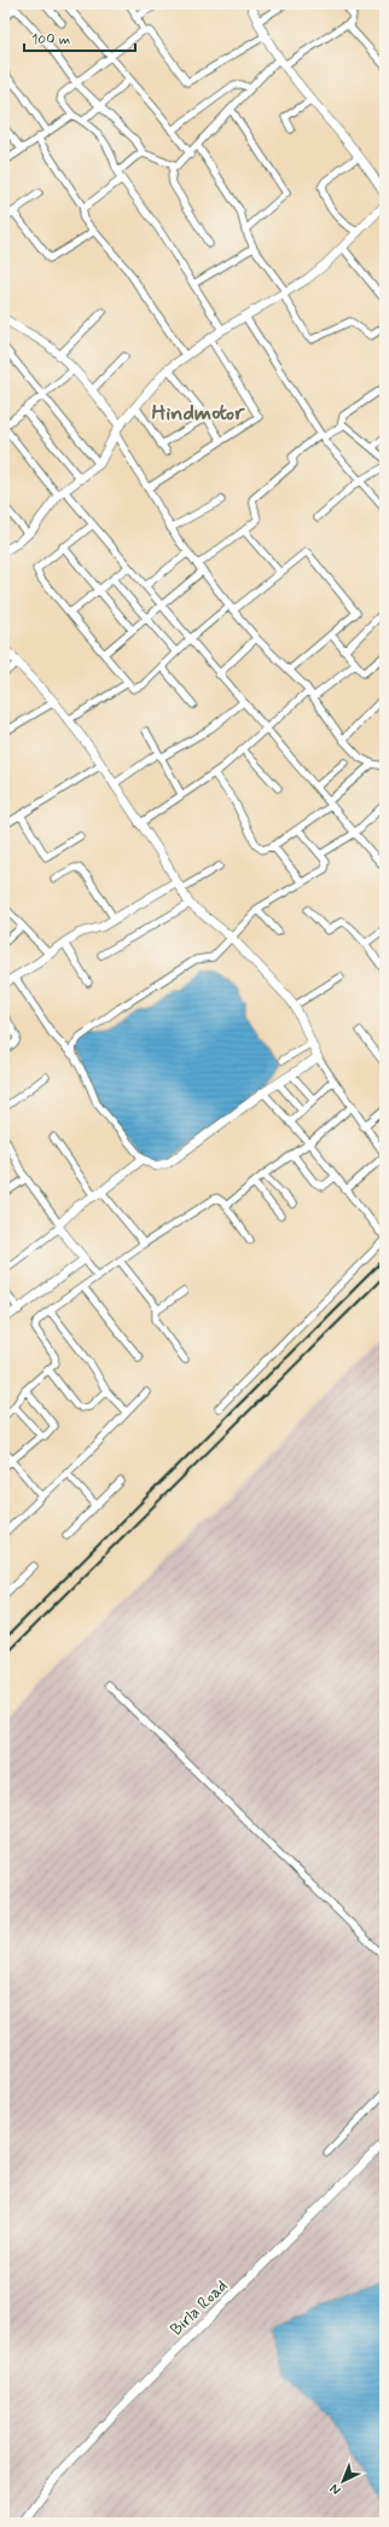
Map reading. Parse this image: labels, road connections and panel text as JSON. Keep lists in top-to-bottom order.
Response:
{
  "streets": {
    "street": ["Birla Road"]
  },
  "districts": ["Hindmotor"],
  "scale_bar": "100 m",
  "north": "bottom left"
}
